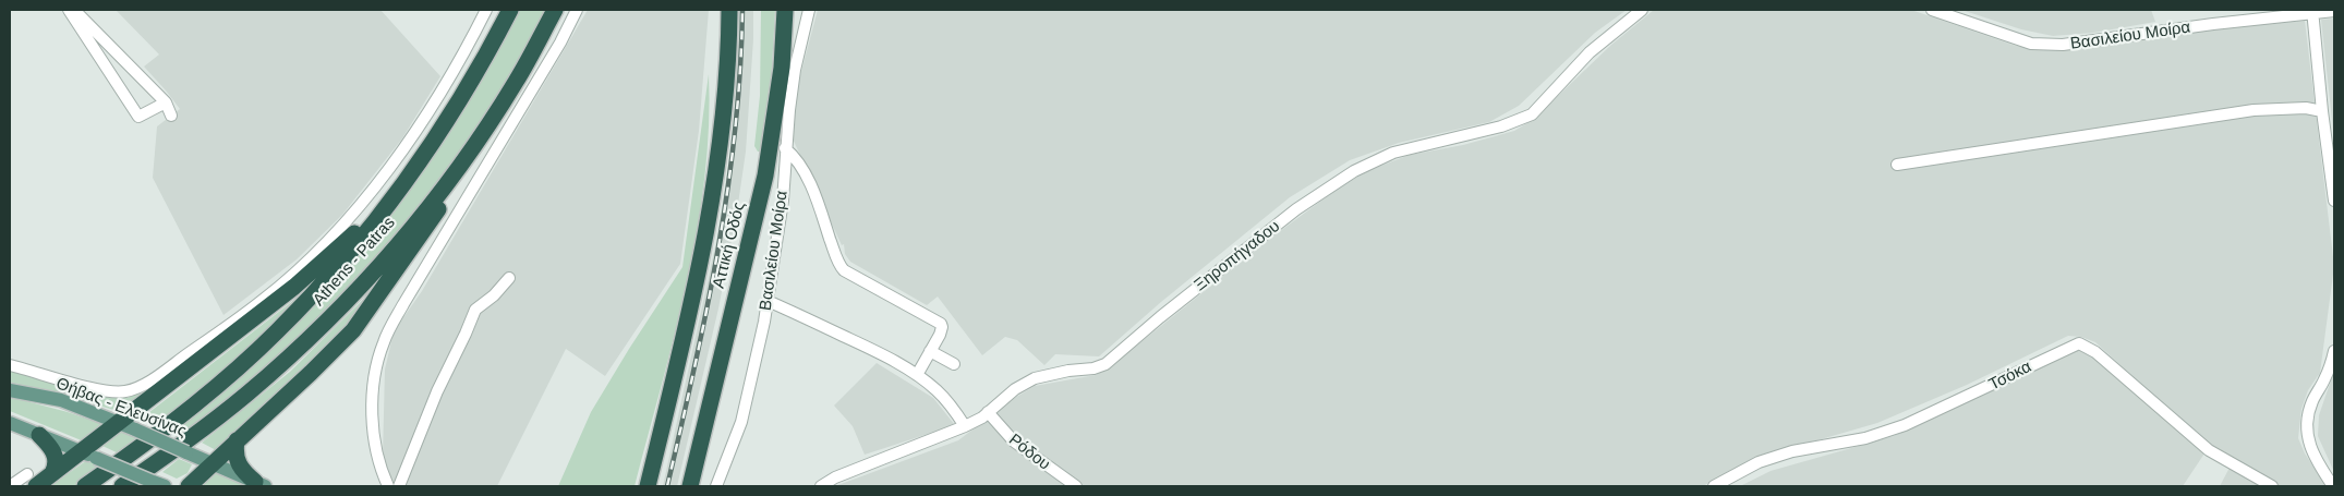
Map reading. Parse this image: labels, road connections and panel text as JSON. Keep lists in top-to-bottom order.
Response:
{
  "streets": {
    "highway": ["Αττική Οδός", "Athens - Patras"],
    "main road": ["Θήβας - Ελευσίνας"],
    "street": [
      "Βασιλείου Μοίρα",
      "Ξηροπήγαδου",
      "Τσόκα",
      "Ρόδου"
    ]
  },
  "crossings": [
    ["Ξηροπήγαδου", "Ρόδου"]
  ]
}
